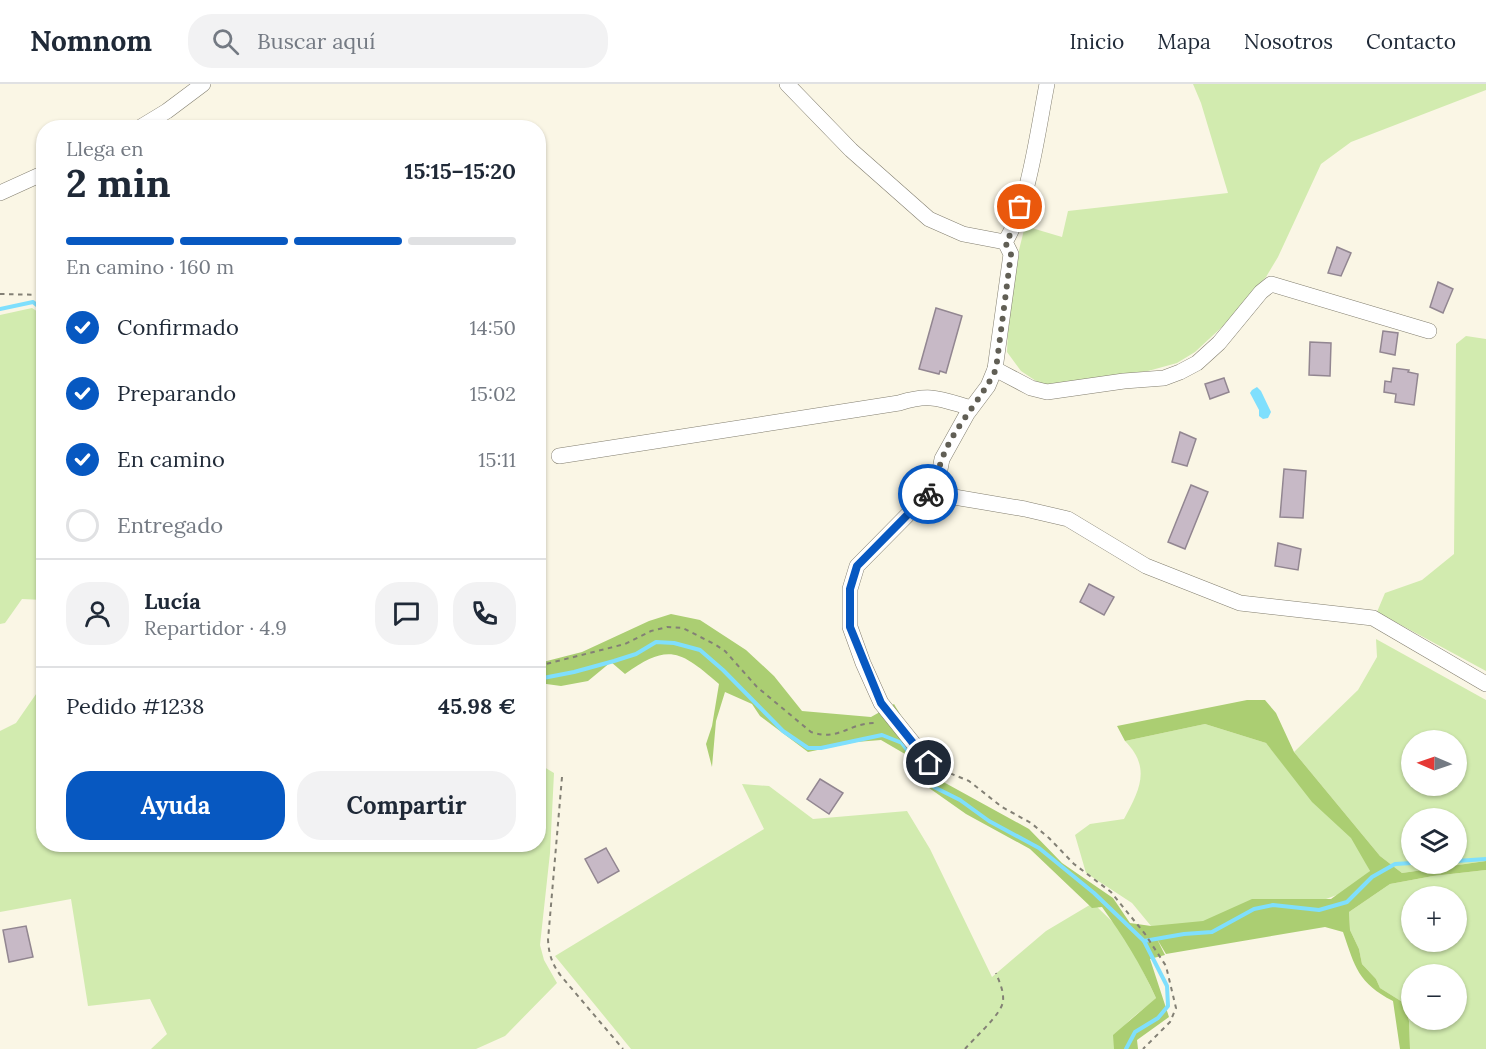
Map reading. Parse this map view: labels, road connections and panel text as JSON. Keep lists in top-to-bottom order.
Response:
{
  "north": "left",
  "page": {
    "header": "Nomnom",
    "search": "Buscar aquí",
    "nav": [
      "Inicio",
      "Mapa",
      "Nosotros",
      "Contacto"
    ],
    "heading": ["2 min", "Llega en", "15:15–15:20"],
    "panel": [
      "Lucía",
      "Repartidor · 4.9",
      "Pedido #1238",
      "45.98 €"
    ],
    "bar": "En camino · 160 m",
    "list": [
      ["Confirmado", "14:50"],
      ["Preparando", "15:02"],
      ["En camino", "15:11"],
      "Entregado"
    ],
    "map_buttons": ["+", "−"],
    "buttons": ["Ayuda", "Compartir"]
  }
}
